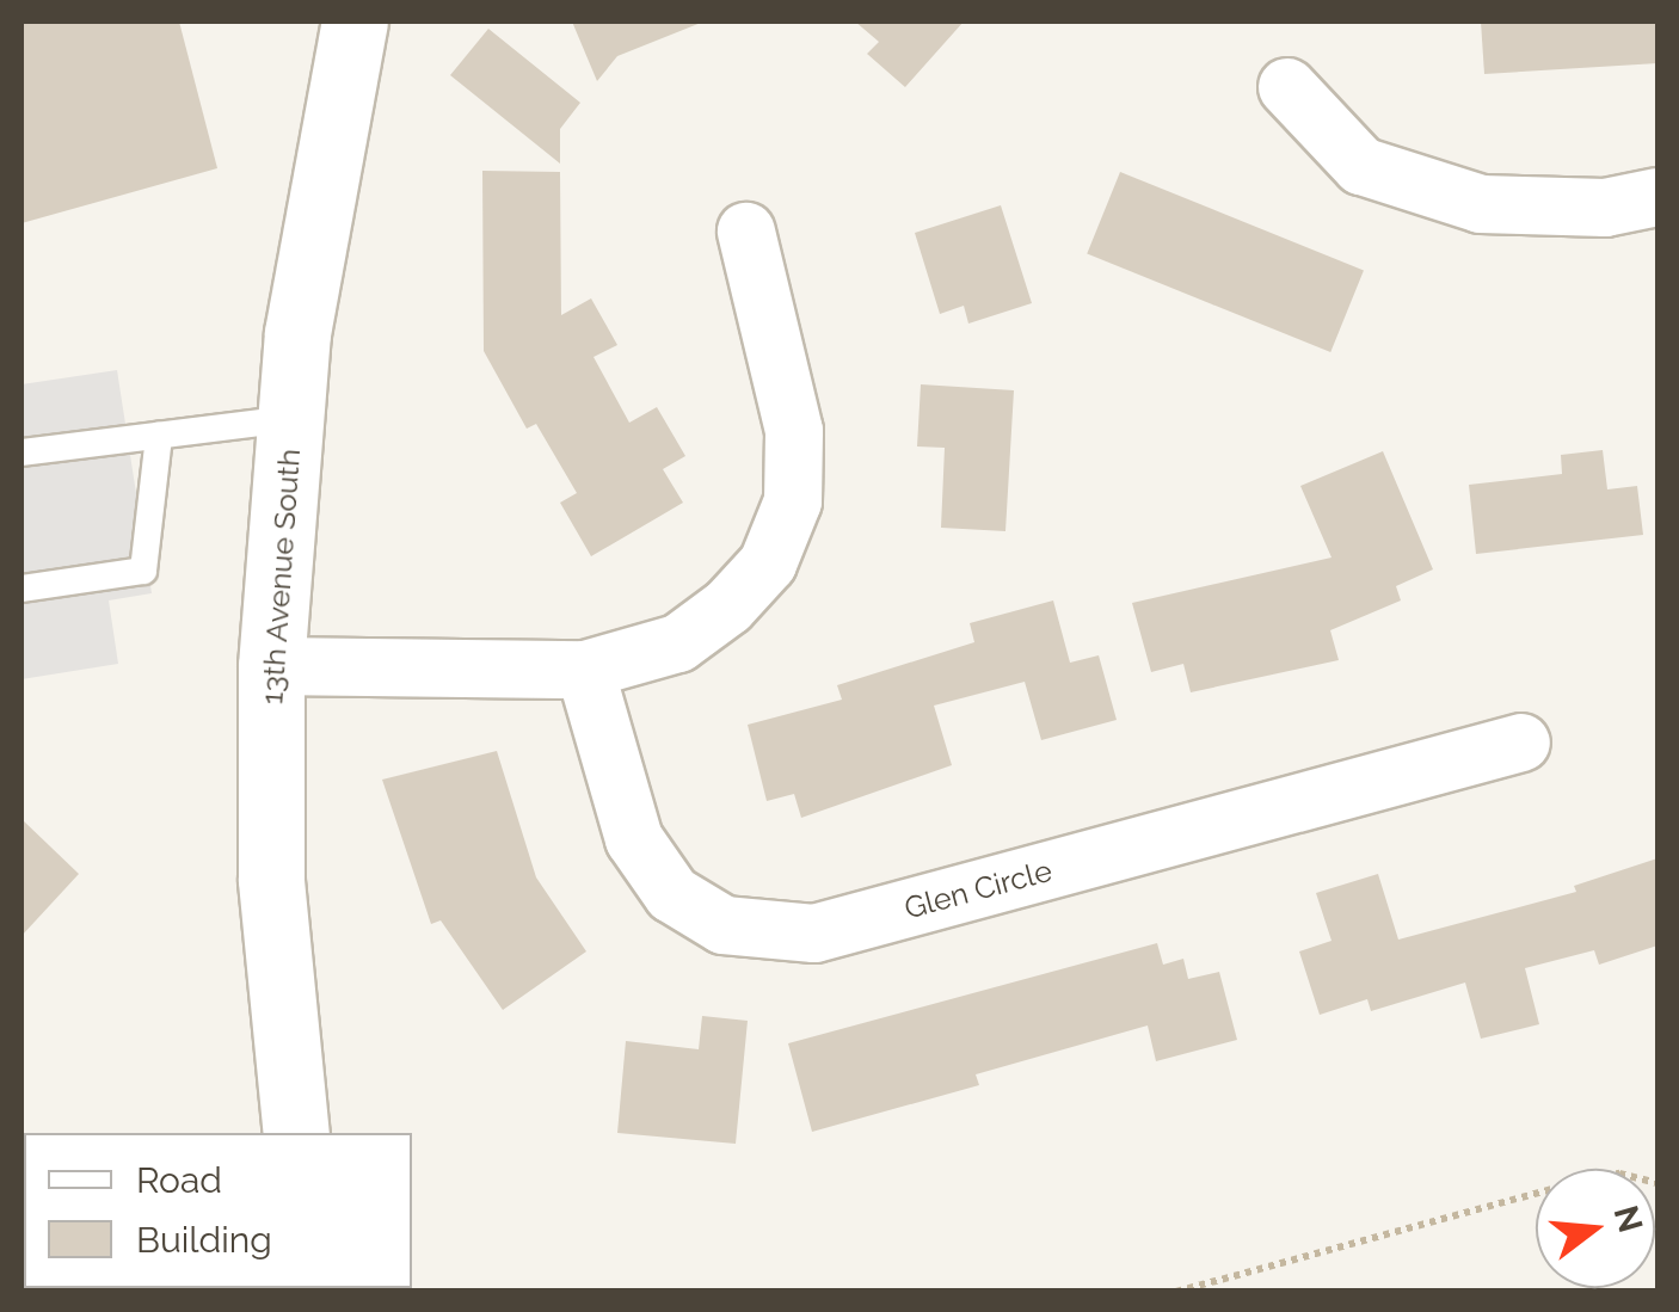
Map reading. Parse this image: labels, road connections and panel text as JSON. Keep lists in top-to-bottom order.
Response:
{
  "streets": {
    "street": ["13th Avenue South", "Glen Circle"]
  },
  "legend": ["Road", "Building"],
  "north": "right"
}
